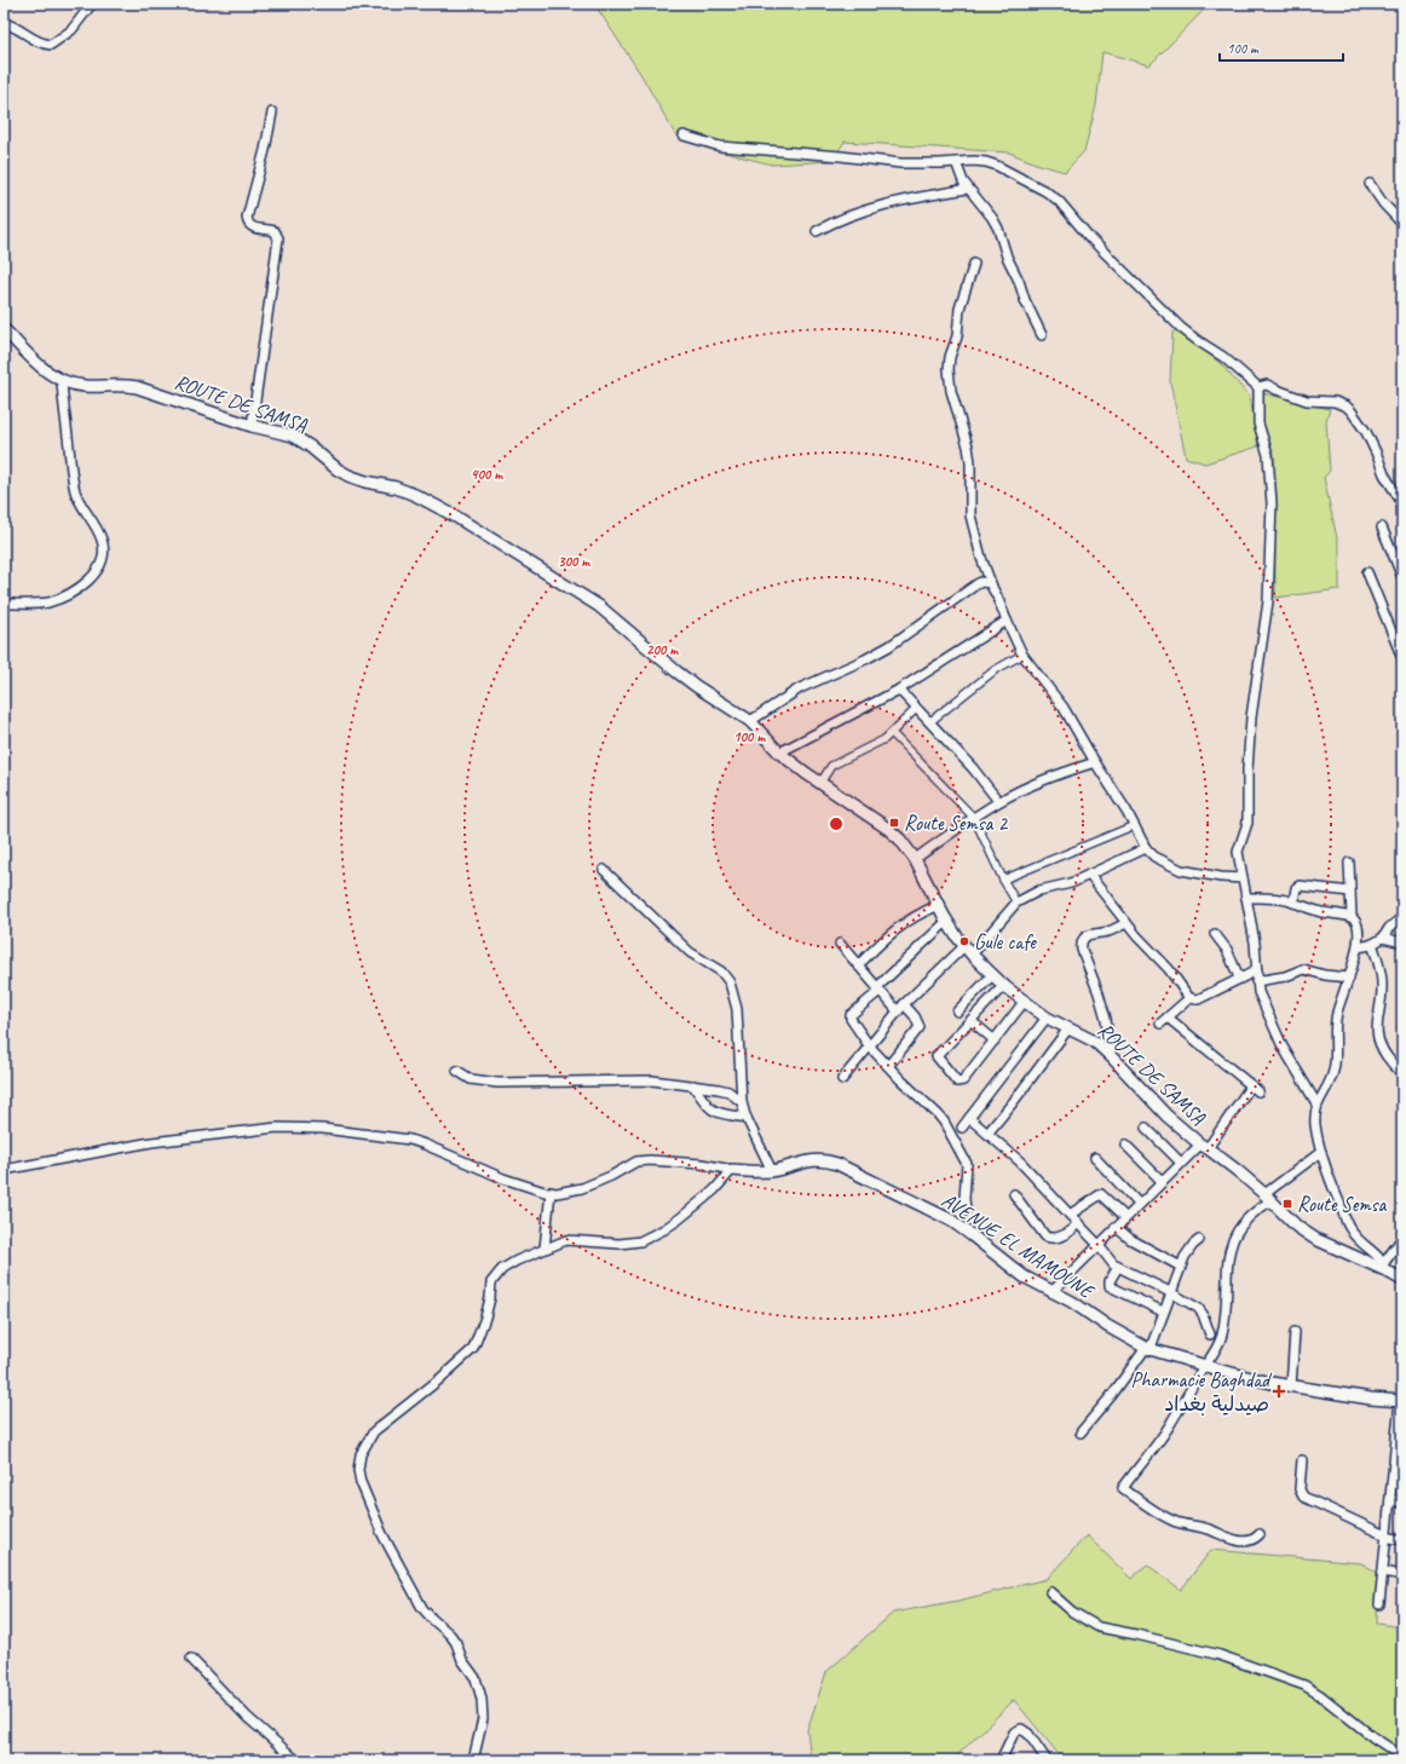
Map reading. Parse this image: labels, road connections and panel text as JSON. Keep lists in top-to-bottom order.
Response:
{
  "streets": {
    "street": ["ROUTE DE SAMSA", "AVENUE EL MAMOUNE"]
  },
  "places": {
    "transit": ["Route Semsa 2", "Route Semsa"],
    "other": ["Gule cafe"],
    "health": ["Pharmacie Baghdad صيدلية بغداد"]
  },
  "scale_bar": "100 m",
  "rings": [
    "400 m",
    "300 m",
    "200 m",
    "100 m"
  ]
}
